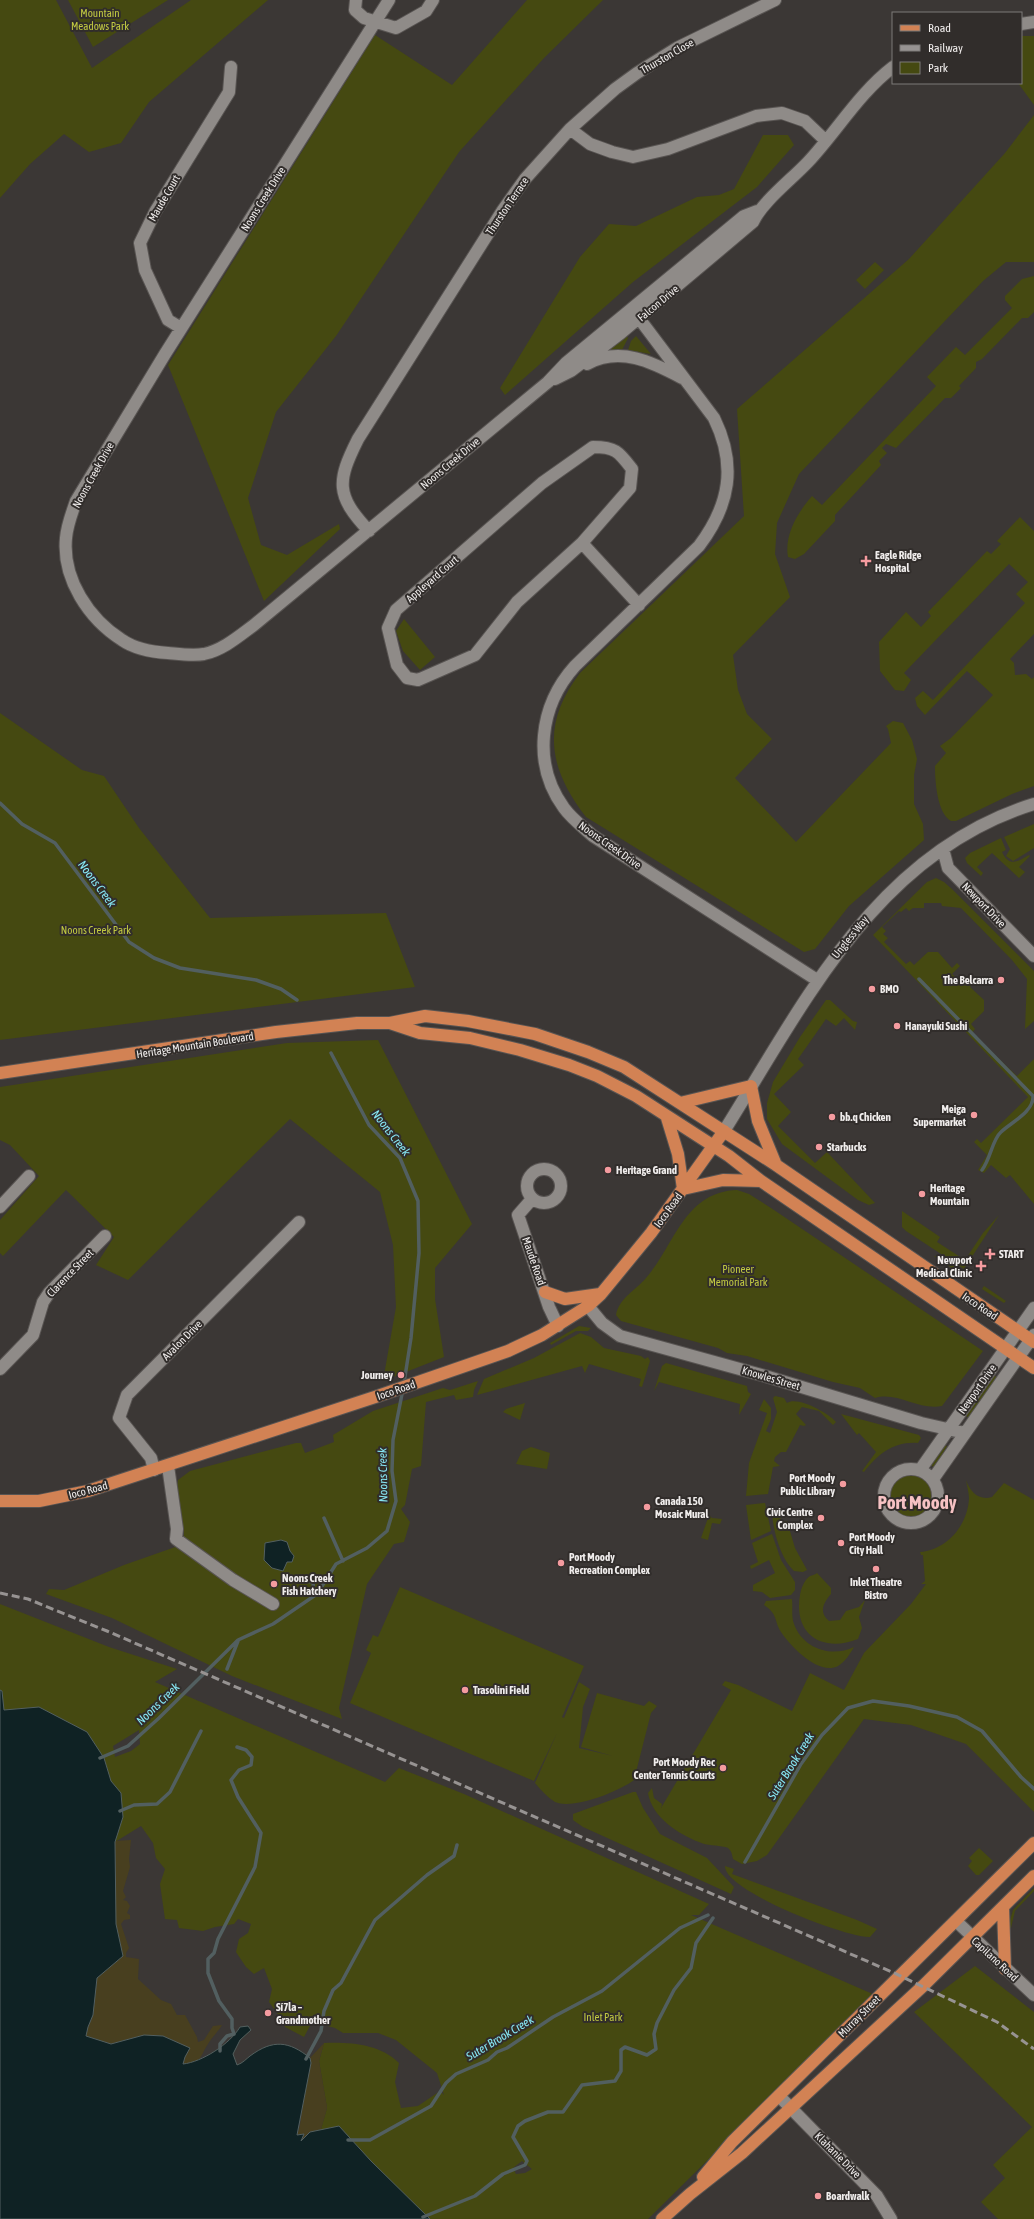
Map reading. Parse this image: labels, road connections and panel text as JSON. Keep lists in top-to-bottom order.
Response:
{
  "streets": {
    "main road": ["Heritage Mountain Boulevard", "Ioco Road", "Murray Street"],
    "street": [
      "Thurston Close",
      "Maude Court",
      "Noons Creek Drive",
      "Thurston Terrace",
      "Falcon Drive",
      "Appleyard Court",
      "Newport Drive",
      "Ungless Way",
      "Maude Road",
      "Clarence Street",
      "Avalon Drive",
      "Knowles Street",
      "Capilano Road",
      "Klahanie Drive"
    ]
  },
  "crossings": [
    ["Thurston Close", "Thurston Terrace"],
    ["Maude Court", "Noons Creek Drive"],
    ["Noons Creek Drive", "Thurston Terrace"],
    ["Noons Creek Drive", "Falcon Drive"],
    ["Noons Creek Drive", "Ungless Way"],
    ["Newport Drive", "Ungless Way"],
    ["Newport Drive", "Ioco Road"],
    ["Newport Drive", "Knowles Street"],
    ["Ungless Way", "Heritage Mountain Boulevard"],
    ["Ungless Way", "Ioco Road"],
    ["Heritage Mountain Boulevard", "Ioco Road"],
    ["Ioco Road", "Maude Road"],
    ["Ioco Road", "Avalon Drive"],
    ["Ioco Road", "Knowles Street"],
    ["Capilano Road", "Murray Street"],
    ["Murray Street", "Klahanie Drive"]
  ],
  "districts": ["Port Moody"],
  "water": ["Noons Creek", "Suter Brook Creek"],
  "parks": [
    "Mountain Meadows Park",
    "Noons Creek Park",
    "Pioneer Memorial Park",
    "Inlet Park"
  ],
  "places": {
    "health": ["Eagle Ridge Hospital", "START", "Newport Medical Clinic"],
    "other": [
      "The Belcarra",
      "BMO",
      "Hanayuki Sushi",
      "Meiga Supermarket",
      "bb.q Chicken",
      "Starbucks",
      "Heritage Grand",
      "Heritage Mountain",
      "Journey",
      "Port Moody Public Library",
      "Canada 150 Mosaic Mural",
      "Civic Centre Complex",
      "Port Moody City Hall",
      "Port Moody Recreation Complex",
      "Inlet Theatre Bistro",
      "Noons Creek Fish Hatchery",
      "Trasolini Field",
      "Port Moody Rec Center Tennis Courts",
      "Sí7la – Grandmother",
      "Boardwalk"
    ]
  },
  "legend": ["Road", "Railway", "Park"]
}
